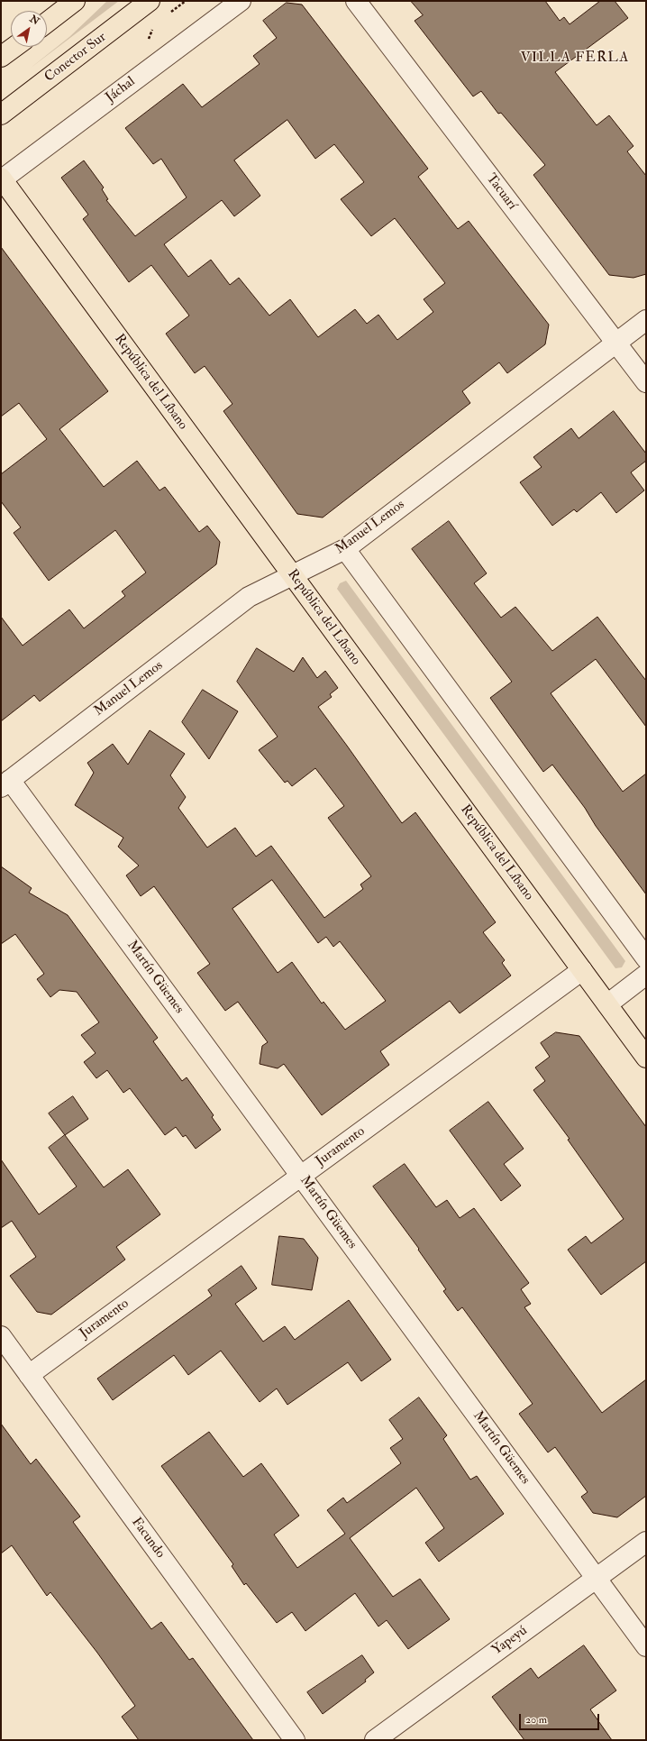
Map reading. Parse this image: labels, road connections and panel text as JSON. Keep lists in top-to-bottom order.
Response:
{
  "streets": {
    "main road": ["Conector Sur", "República del Líbano"],
    "street": [
      "Jáchal",
      "Tacuarí",
      "Manuel Lemos",
      "Martín Güemes",
      "Juramento",
      "Facundo",
      "Yapeyú"
    ]
  },
  "crossings": [
    ["Jáchal", "República del Líbano"],
    ["Tacuarí", "Manuel Lemos"],
    ["República del Líbano", "Manuel Lemos"],
    ["República del Líbano", "Juramento"],
    ["Manuel Lemos", "Martín Güemes"],
    ["Martín Güemes", "Juramento"],
    ["Martín Güemes", "Yapeyú"],
    ["Juramento", "Facundo"]
  ],
  "districts": ["VILLA FERLA"],
  "scale_bar": "20 m",
  "north": "top right"
}
